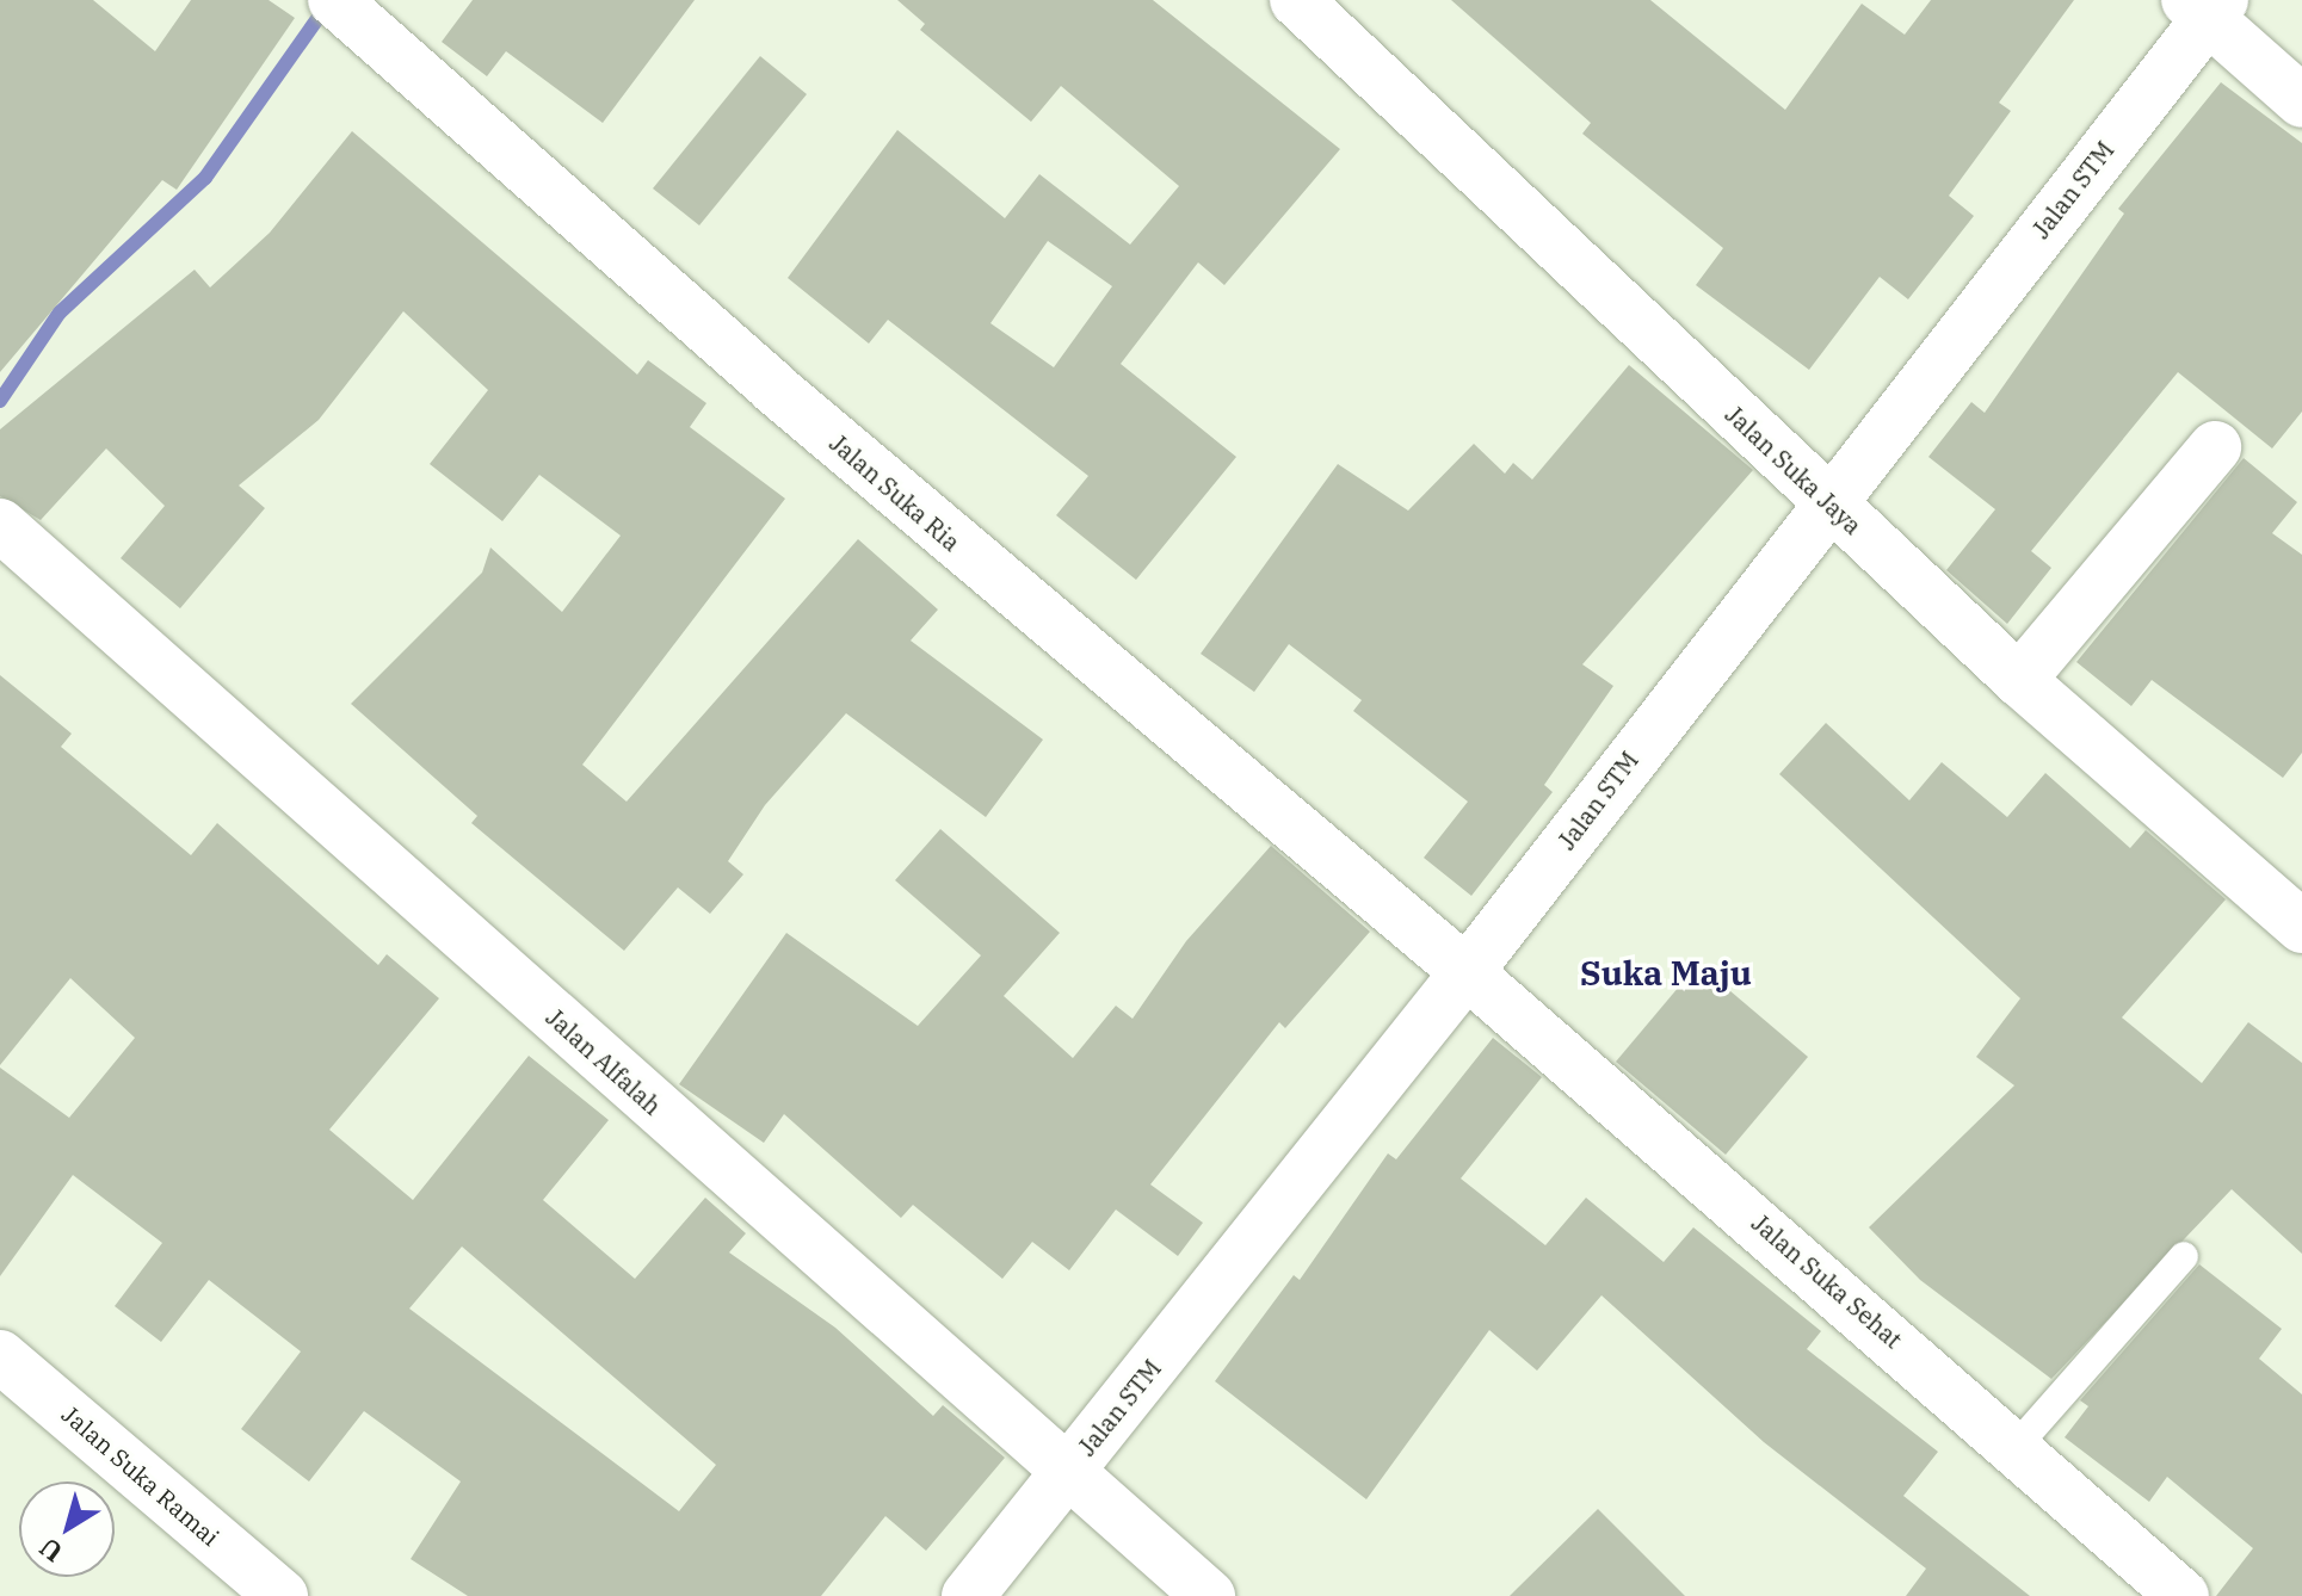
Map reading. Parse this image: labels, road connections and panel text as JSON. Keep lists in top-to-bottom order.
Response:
{
  "streets": {
    "street": [
      "Jalan STM",
      "Jalan Suka Jaya",
      "Jalan Suka Ria",
      "Jalan Alfalah",
      "Jalan Suka Sehat",
      "Jalan Suka Ramai"
    ]
  },
  "crossings": [
    ["Jalan STM", "Jalan Suka Jaya"],
    ["Jalan STM", "Jalan Suka Ria"],
    ["Jalan STM", "Jalan Alfalah"],
    ["Jalan STM", "Jalan Suka Sehat"],
    ["Jalan Suka Ria", "Jalan Suka Sehat"]
  ],
  "districts": ["Suka Maju"],
  "north": "bottom left"
}
